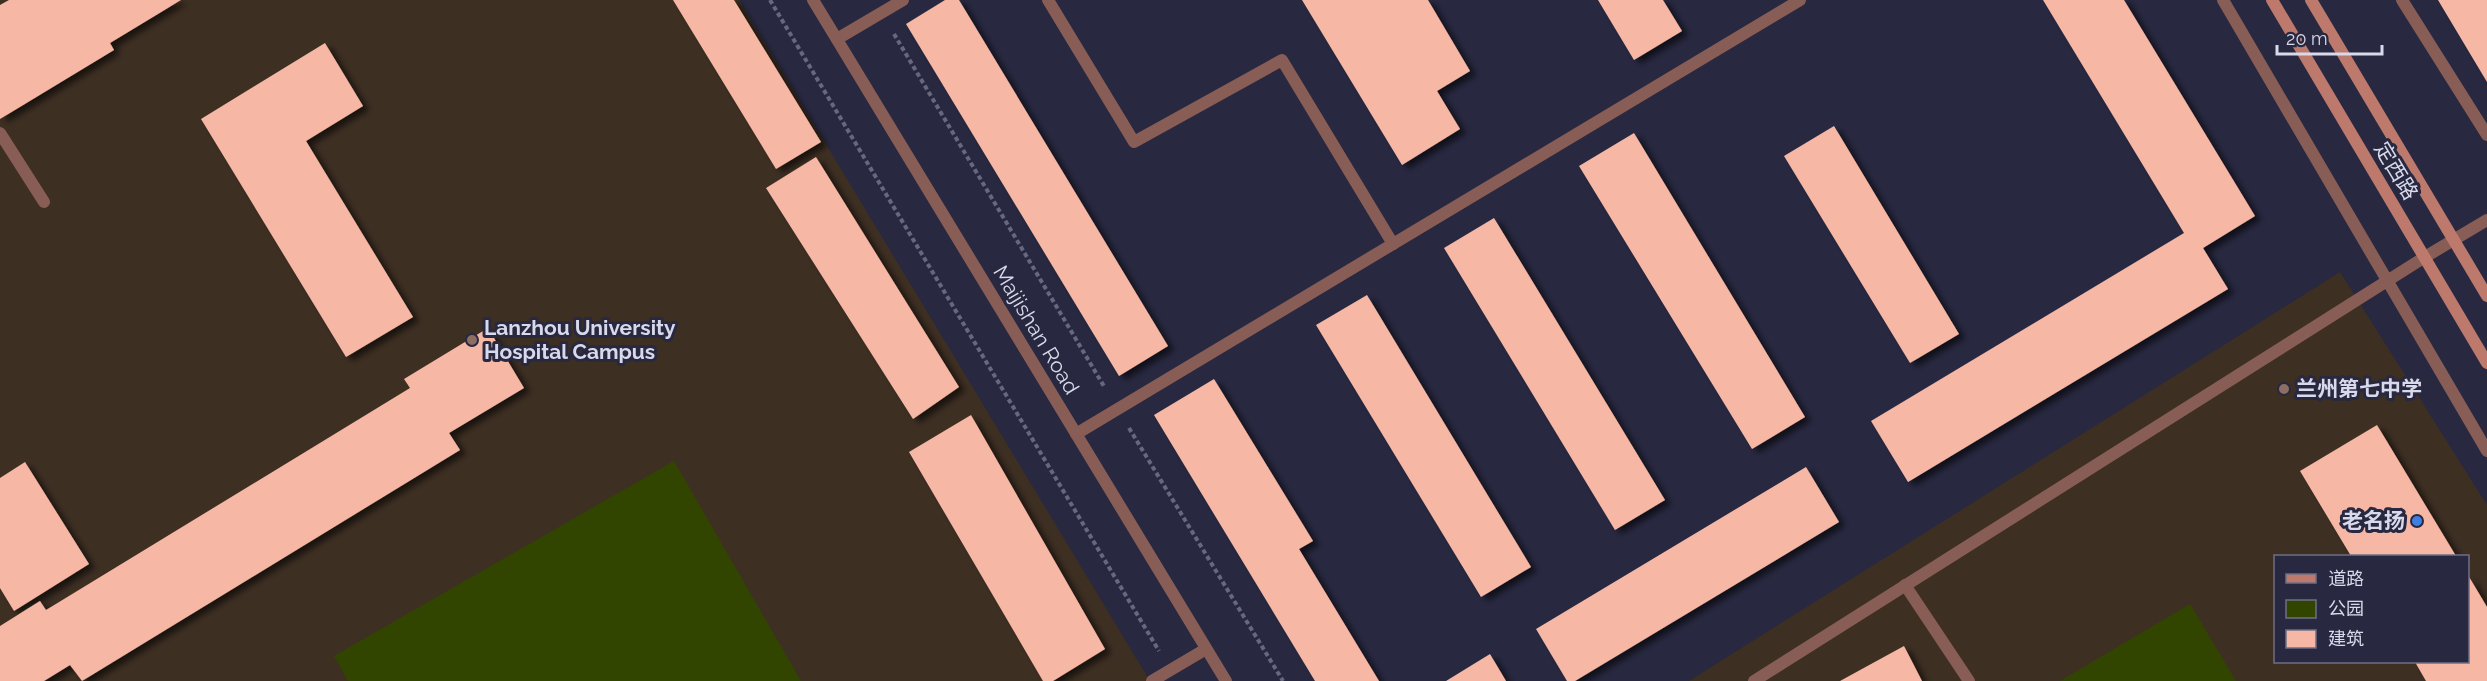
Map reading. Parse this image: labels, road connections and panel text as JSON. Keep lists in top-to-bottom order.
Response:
{
  "streets": {
    "main road": ["定西路"],
    "street": ["Maijishan Road"]
  },
  "places": ["Lanzhou University Hospital Campus", "兰州第七中学", "老名扬"],
  "legend": ["道路", "公园", "建筑"],
  "scale_bar": "20 m"
}
